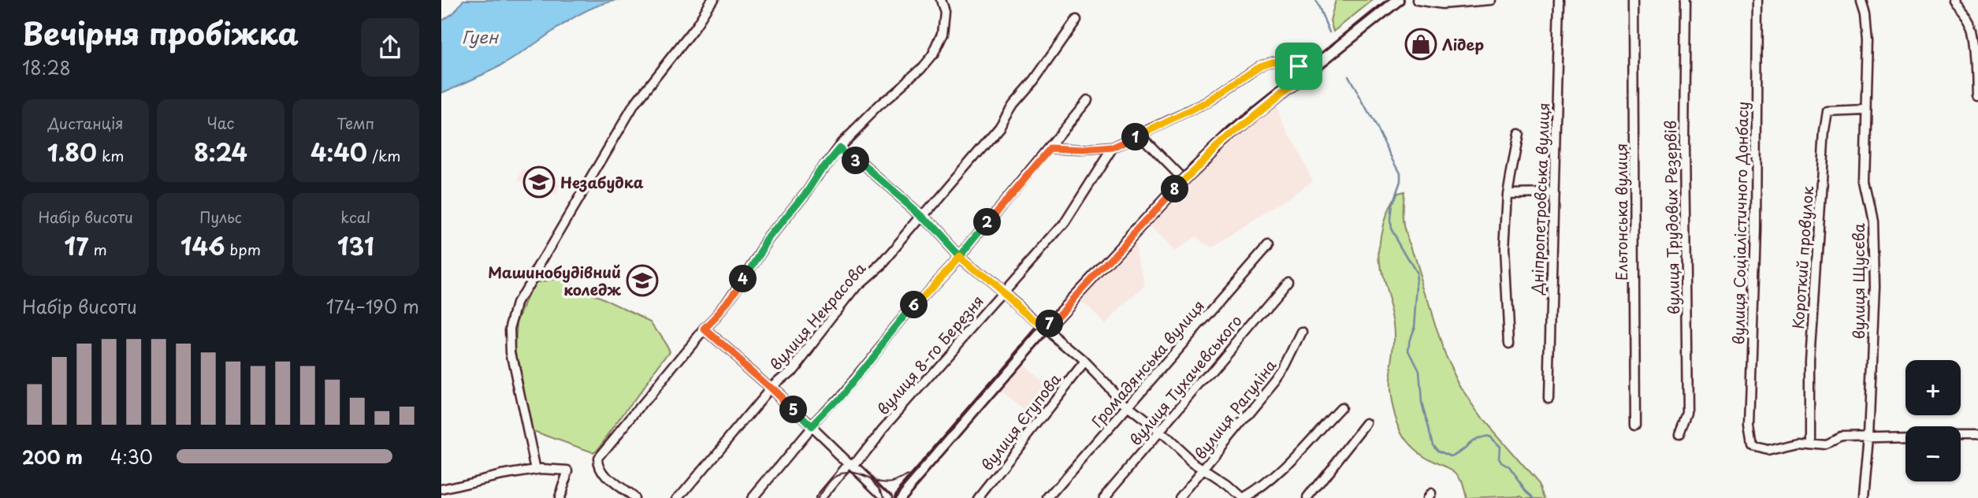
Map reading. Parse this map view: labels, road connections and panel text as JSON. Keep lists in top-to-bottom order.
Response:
{
  "streets": {
    "street": [
      "Дніпропетровська вулиця",
      "Ельтонська вулиця",
      "вулиця Трудових Резервів",
      "вулиця Соціалістичного Донбасу",
      "Короткий провулок",
      "вулиця Щусєва",
      "вулиця Некрасова",
      "вулиця 8-го Березня",
      "Громадянська вулиця",
      "вулиця Тухачевського",
      "вулиця Рагуліна",
      "вулиця Єгупова"
    ]
  },
  "crossings": [
    ["вулиця Соціалістичного Донбасу", "Короткий провулок"],
    ["Короткий провулок", "вулиця Щусєва"]
  ],
  "water": ["Гуен"],
  "places": {
    "shop": ["Лідер"],
    "school or university": ["Незабудка", "Машинобудівний коледж"]
  },
  "page": {
    "heading": ["Вечірня пробіжка", "18:28"],
    "stats": [
      ["Дистанція", "1.80 km"],
      ["Час", "8:24"],
      ["Темп", "4:40 /km"],
      ["Набір висоти", "17 m"],
      ["Пульс", "146 bpm"],
      ["kcal", "131"]
    ],
    "pins": [
      "1",
      "3",
      "8",
      "2",
      "4",
      "6",
      "7",
      "5"
    ],
    "chart": ["Набір висоти", "174–190 m"],
    "map_buttons": ["+", "−"],
    "list": [
      {
        "name": "200 m",
        "note": "4:30"
      }
    ]
  }
}
